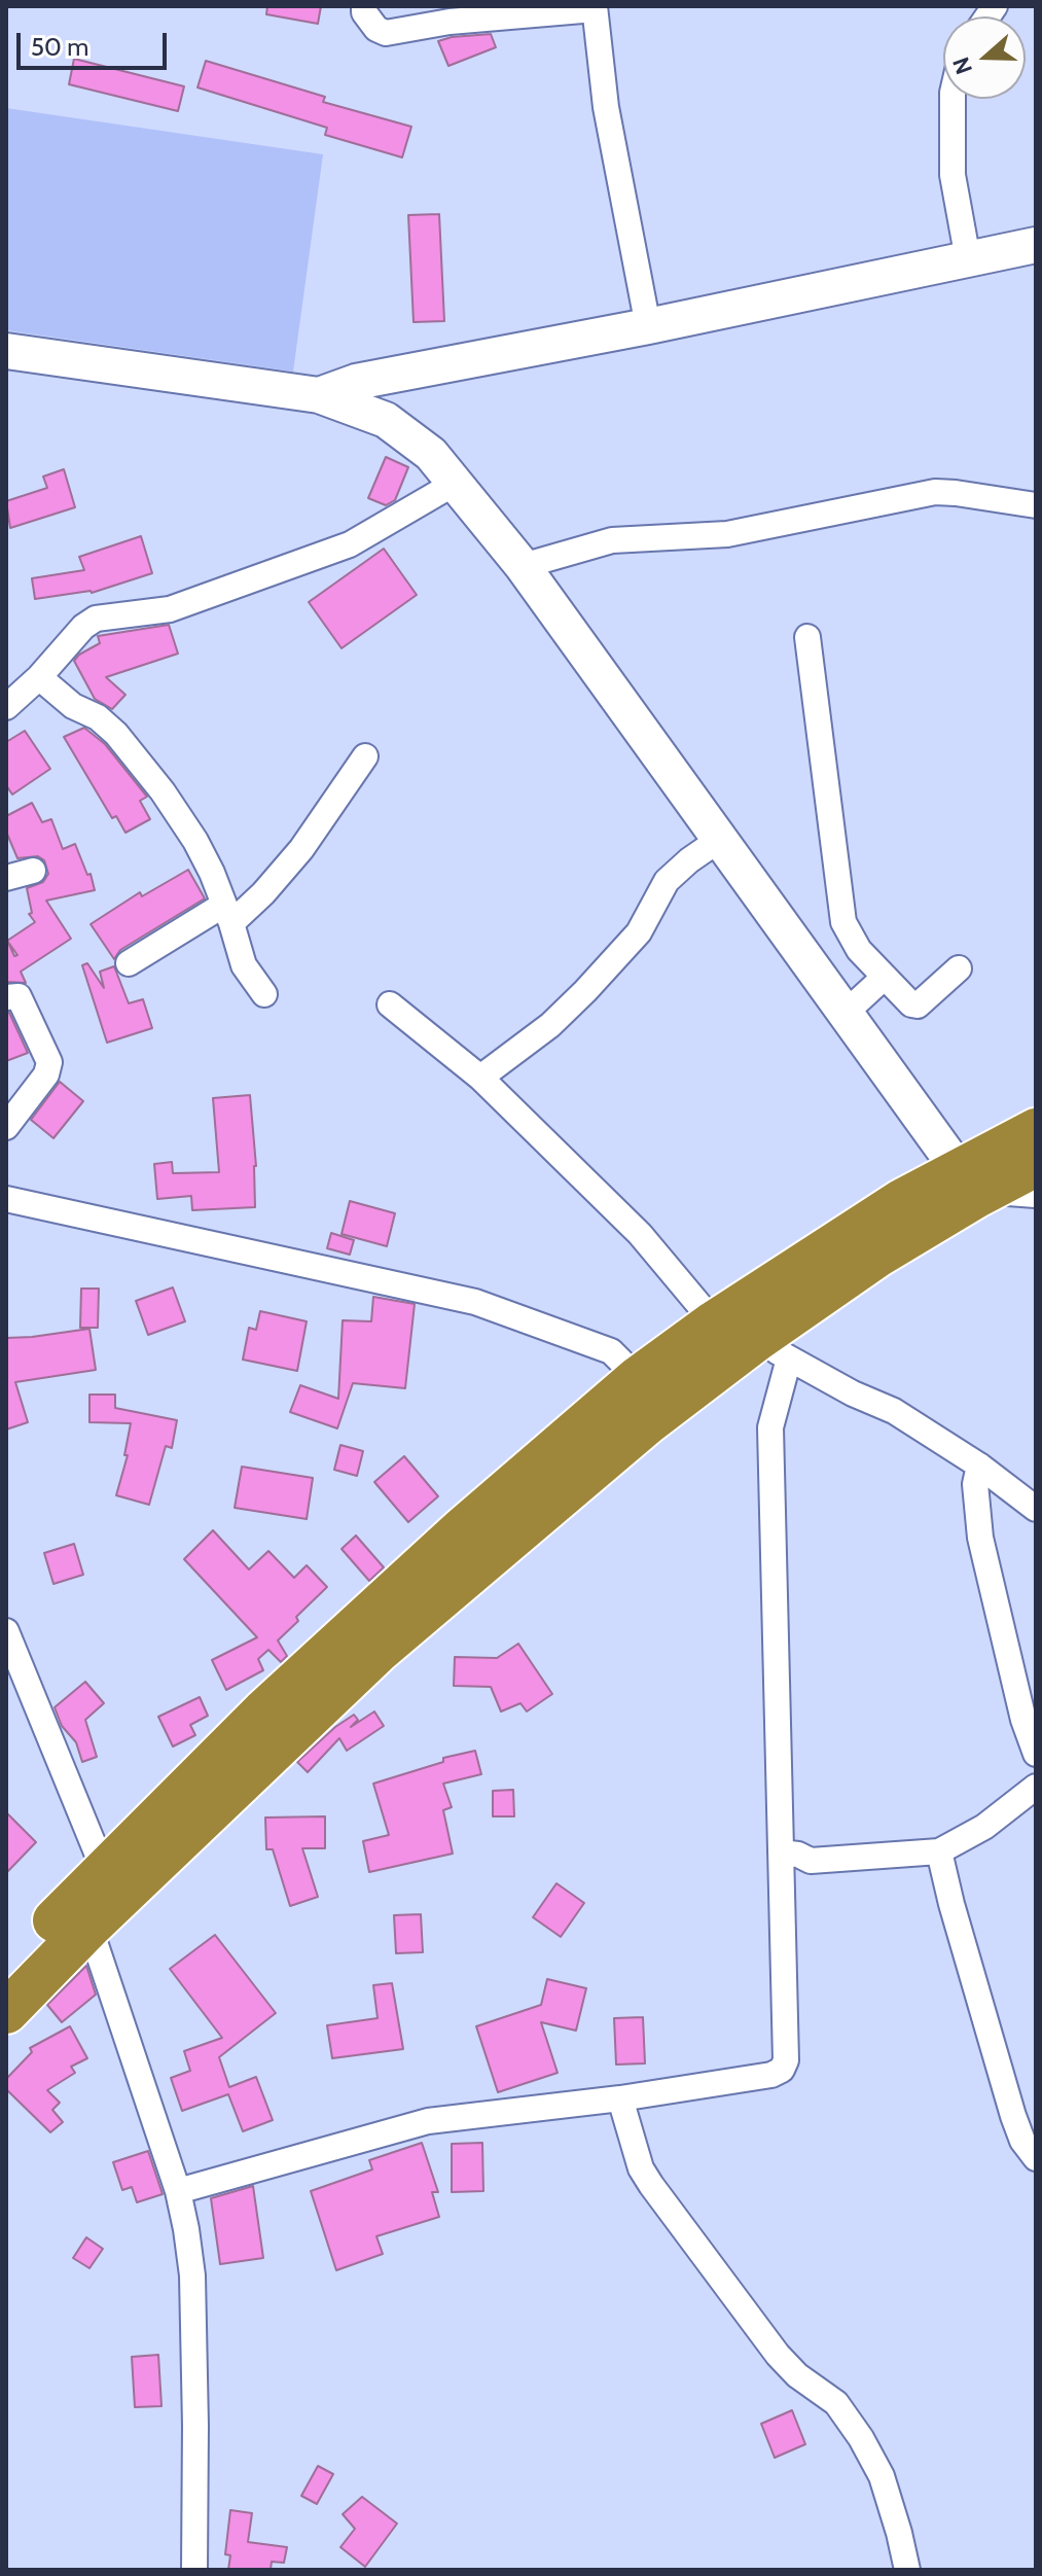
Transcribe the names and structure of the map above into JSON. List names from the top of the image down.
{
  "scale_bar": "50 m",
  "north": "left"
}
